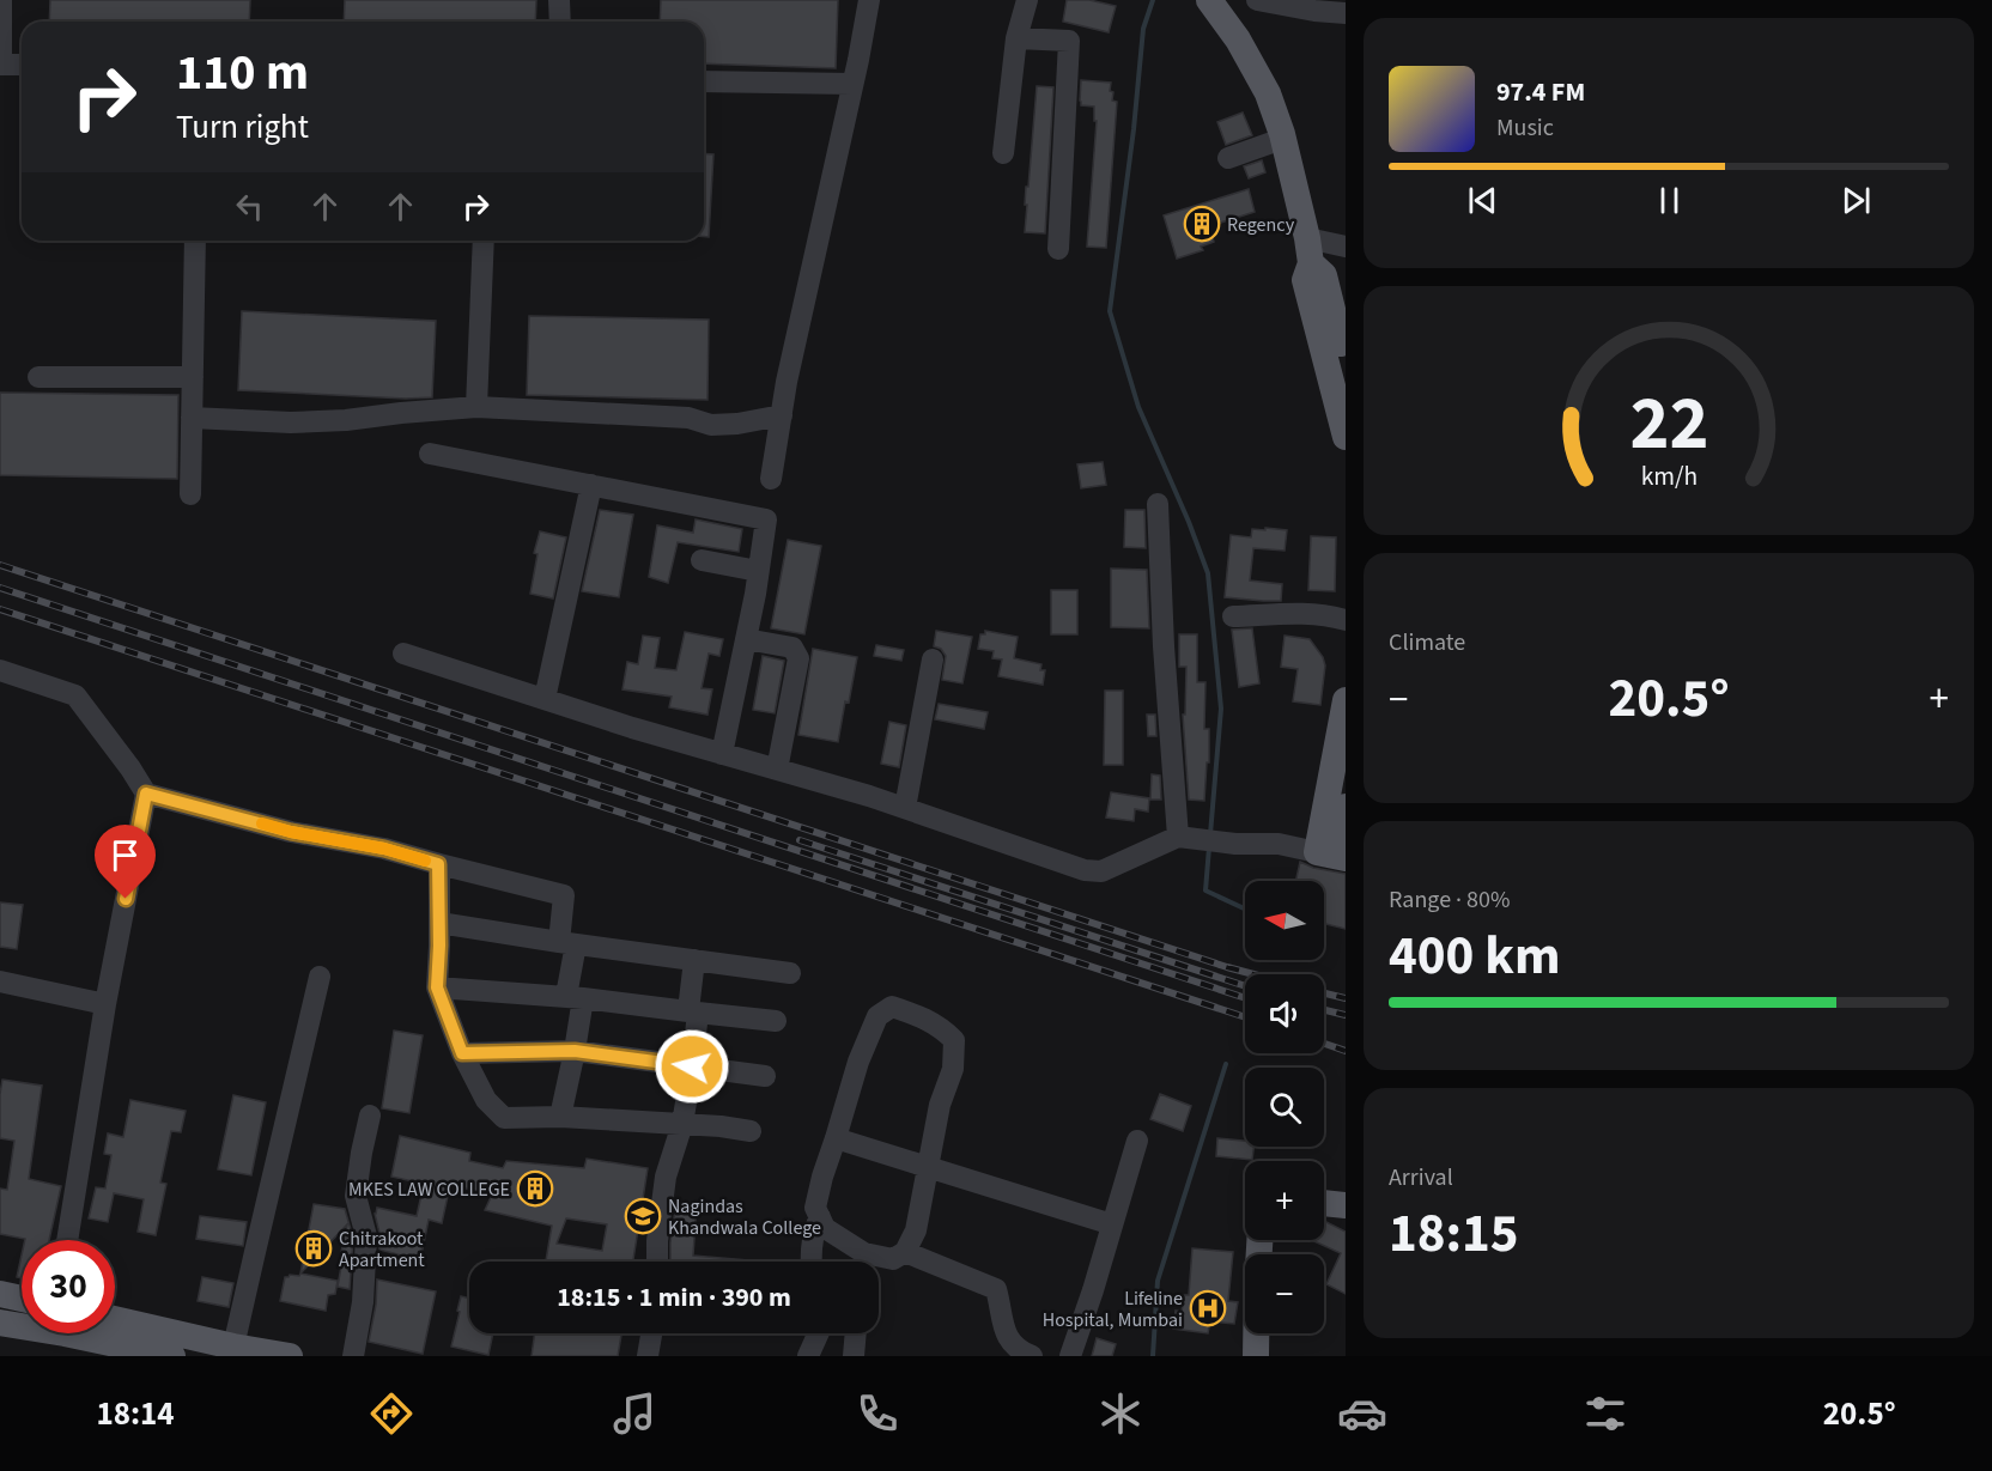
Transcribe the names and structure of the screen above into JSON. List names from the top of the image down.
{
  "places": {
    "building": ["Regency", "MKES LAW COLLEGE", "Chitrakoot Apartment"],
    "school or university": ["Nagindas Khandwala College"],
    "hospital": ["Lifeline Hospital, Mumbai"]
  },
  "north": "left",
  "page": {
    "turn": ["110 m", "Turn right"],
    "song": ["97.4 FM", "Music"],
    "tile": [
      "Climate",
      ["Range · 80%", "400 km"],
      ["Arrival", "18:15"]
    ],
    "heat": ["−", "20.5°", "+"],
    "map_buttons": ["+", "−"],
    "limit": "30",
    "trip": "18:15 · 1 min · 390 m",
    "tabs": ["18:14", "20.5°"],
    "gauge": ["22", "km/h"]
  }
}
